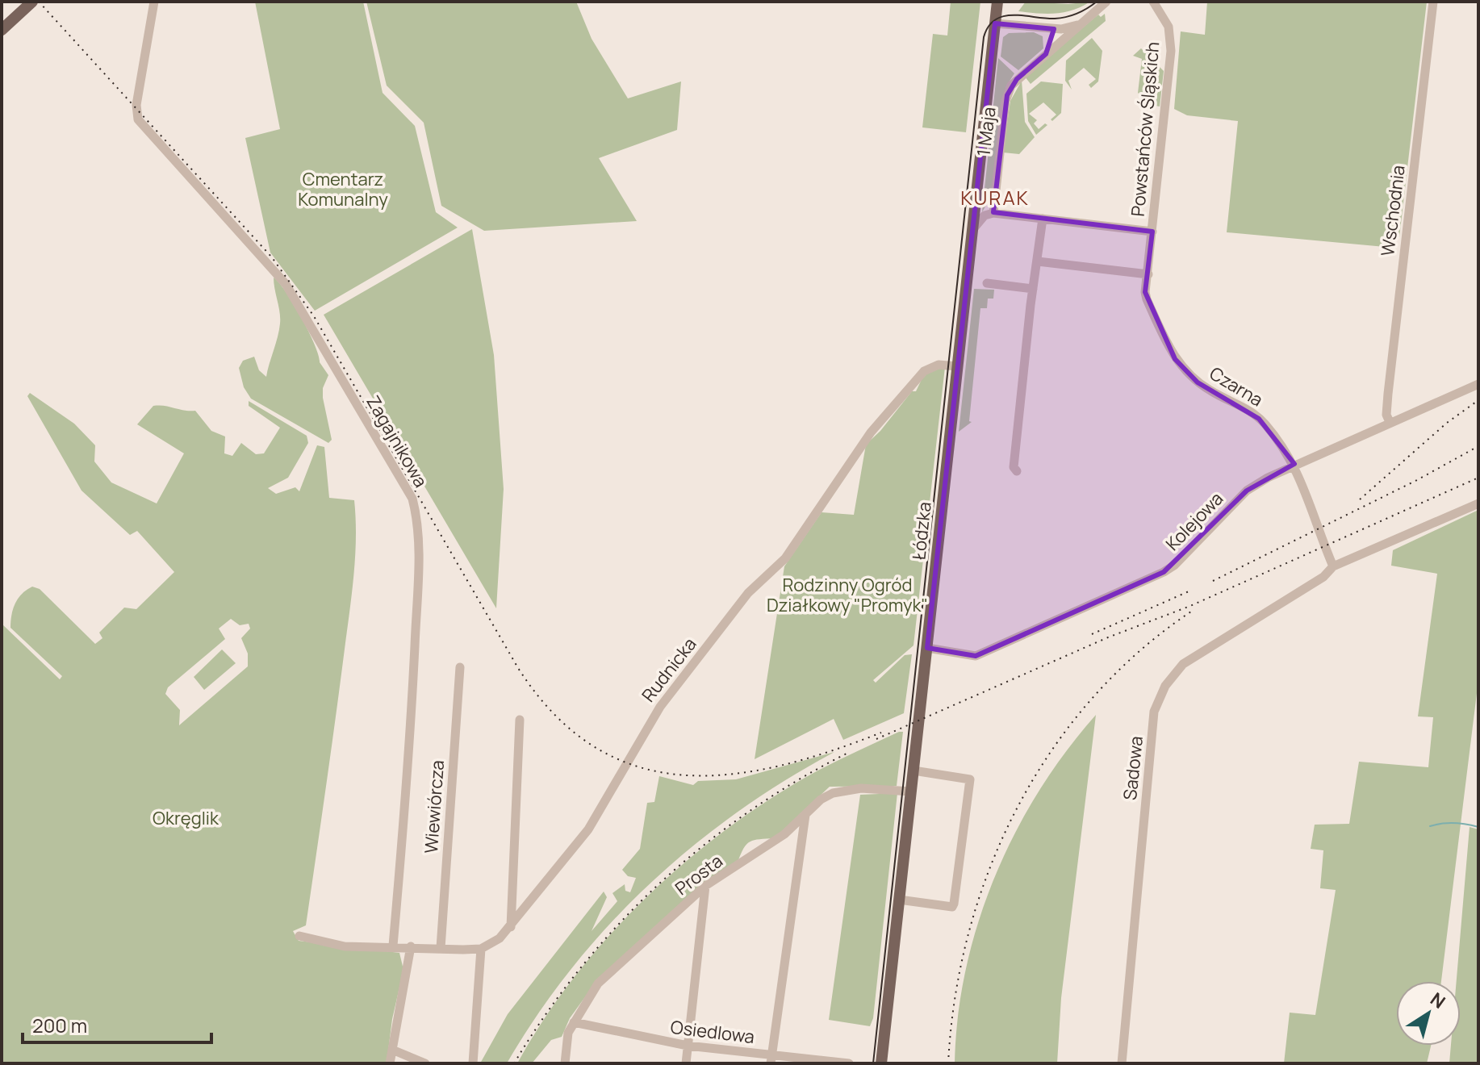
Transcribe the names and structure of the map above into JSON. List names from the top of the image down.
{
  "streets": {
    "main road": ["Łódzka"],
    "street": [
      "Powstańców Śląskich",
      "1 Maja",
      "Wschodnia",
      "Czarna",
      "Zagajnikowa",
      "Kolejowa",
      "Rudnicka",
      "Sadowa",
      "Wiewiórcza",
      "Prosta",
      "Osiedlowa"
    ]
  },
  "crossings": [
    ["Powstańców Śląskich", "1 Maja"],
    ["Powstańców Śląskich", "Czarna"],
    ["1 Maja", "Łódzka"],
    ["Wschodnia", "Kolejowa"],
    ["Czarna", "Kolejowa"],
    ["Czarna", "Sadowa"],
    ["Kolejowa", "Łódzka"],
    ["Łódzka", "Rudnicka"],
    ["Łódzka", "Prosta"],
    ["Prosta", "Osiedlowa"]
  ],
  "districts": ["KURAK"],
  "parks": ["Cmentarz Komunalny", "Rodzinny Ogród Działkowy \"Promyk\"", "Okręglik"],
  "scale_bar": "200 m",
  "north": "top right"
}
